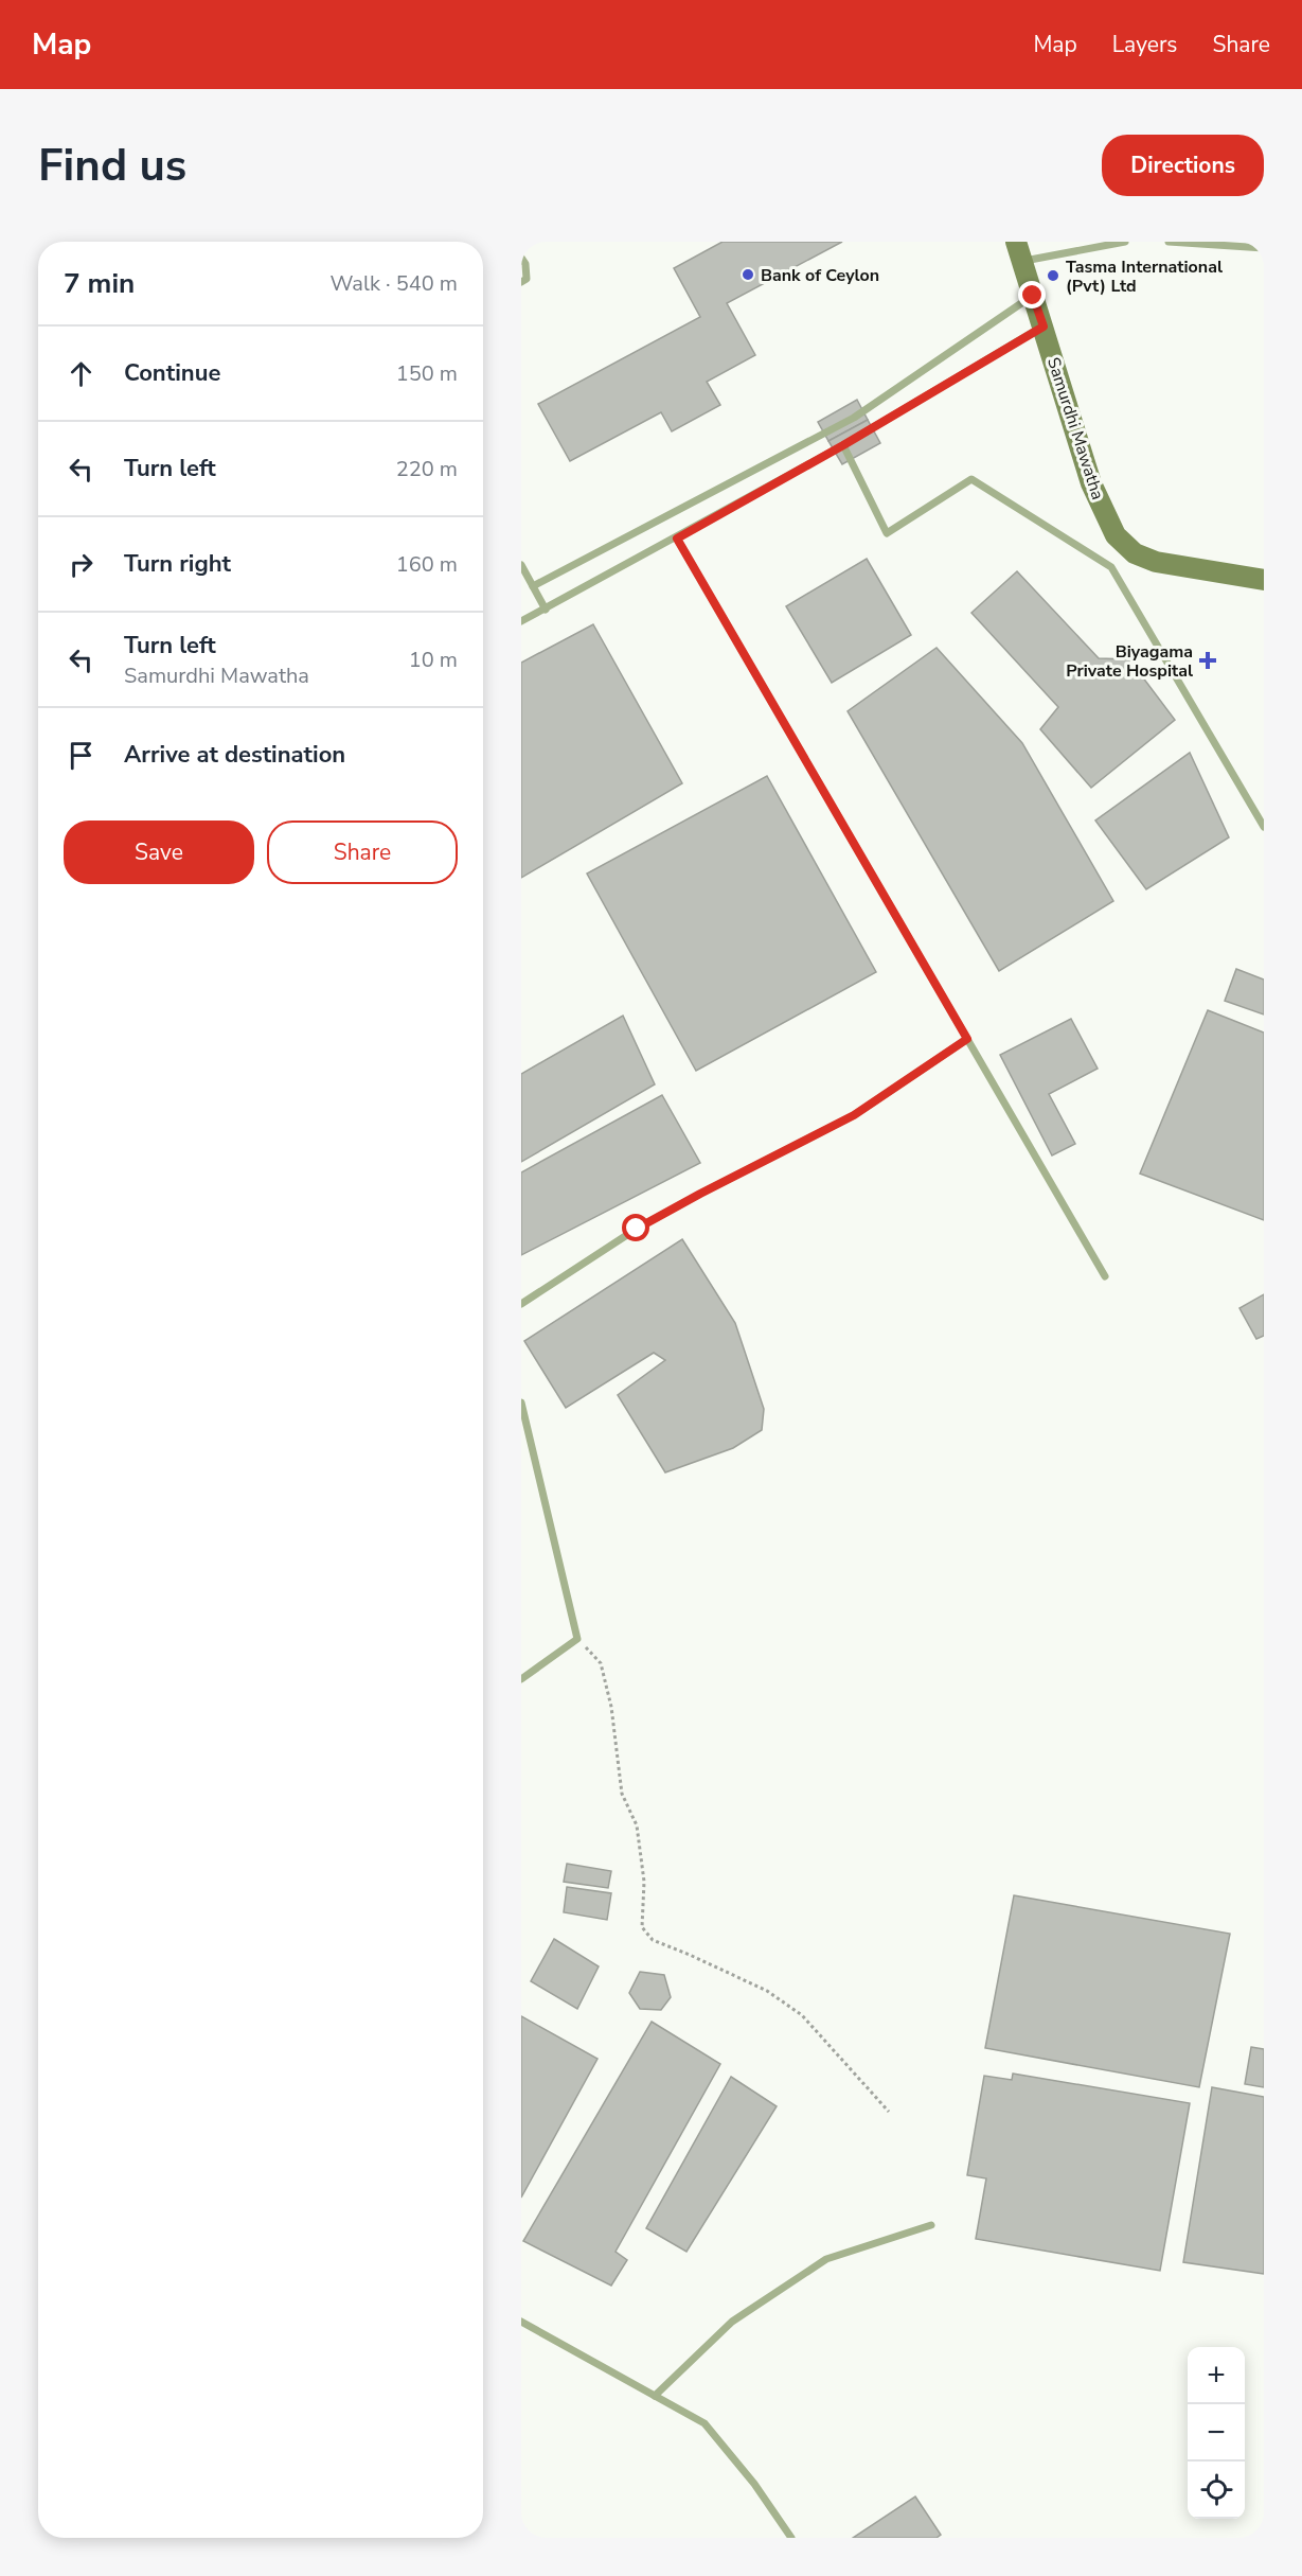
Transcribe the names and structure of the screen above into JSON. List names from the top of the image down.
{
  "streets": {
    "main road": ["Samurdhi Mawatha"]
  },
  "places": {
    "other": ["Bank of Ceylon", "Tasma International (Pvt) Ltd"],
    "health": ["Biyagama Private Hospital"]
  },
  "page": {
    "header": "Map",
    "nav": ["Map", "Layers", "Share"],
    "buttons": [
      "Directions",
      ["Save", "Share"]
    ],
    "title": "Find us",
    "heading": ["7 min", "Walk · 540 m"],
    "list": [
      ["Continue", "150 m"],
      ["Turn left", "220 m"],
      ["Turn right", "160 m"],
      ["Turn left", "Samurdhi Mawatha", "10 m"],
      "Arrive at destination"
    ],
    "map_buttons": ["+", "−"]
  }
}
